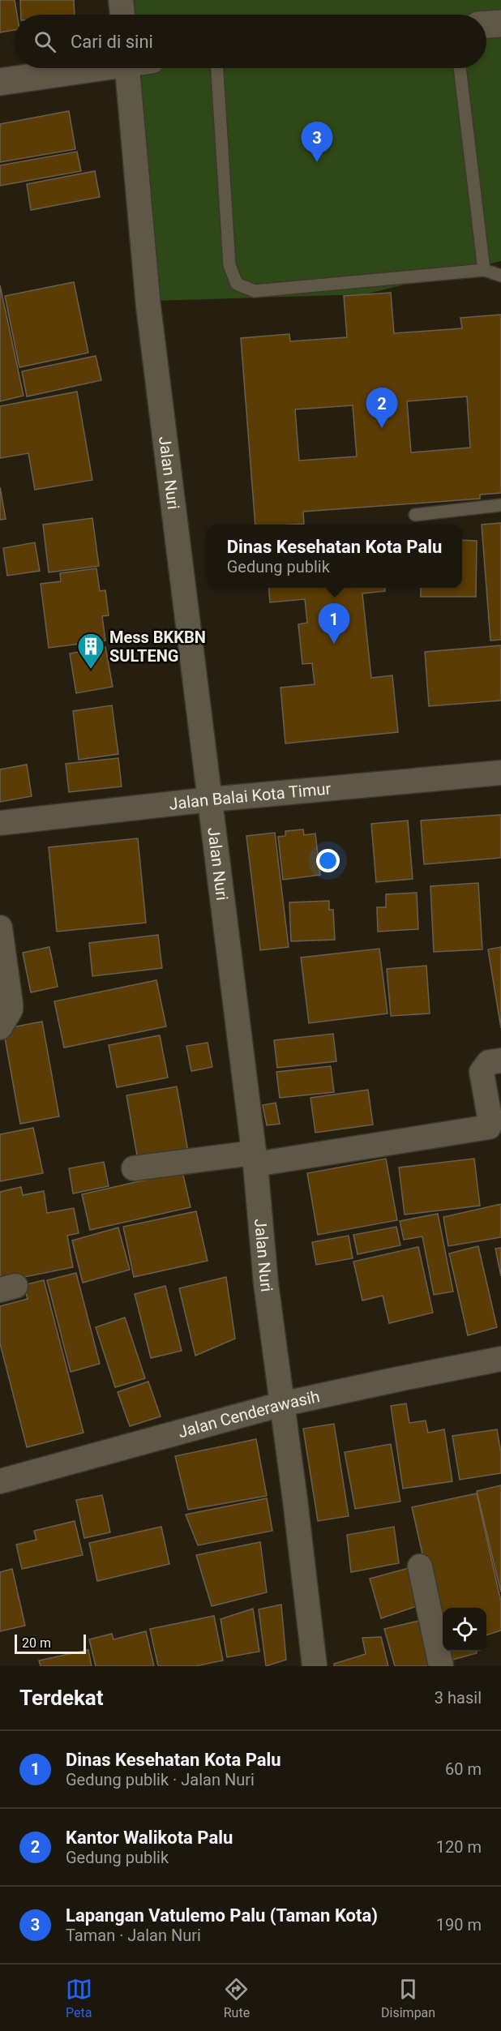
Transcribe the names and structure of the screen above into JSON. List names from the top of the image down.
{
  "streets": {
    "street": ["Jalan Nuri", "Jalan Balai Kota Timur", "Jalan Cenderawasih"]
  },
  "crossings": [
    ["Jalan Nuri", "Jalan Balai Kota Timur"],
    ["Jalan Nuri", "Jalan Cenderawasih"]
  ],
  "places": {
    "building": ["Mess BKKBN SULTENG"]
  },
  "scale_bar": "20 m",
  "page": {
    "search": "Cari di sini",
    "pins": ["3", "2", "1"],
    "popup": ["Dinas Kesehatan Kota Palu", "Gedung publik"],
    "scale": "20 m",
    "heading": ["Terdekat", "3 hasil"],
    "list": [
      {
        "mark": "1",
        "name": "Dinas Kesehatan Kota Palu",
        "note": "Gedung publik · Jalan Nuri",
        "value": "60 m"
      },
      {
        "mark": "2",
        "name": "Kantor Walikota Palu",
        "note": "Gedung publik",
        "value": "120 m"
      },
      {
        "mark": "3",
        "name": "Lapangan Vatulemo Palu (Taman Kota)",
        "note": "Taman · Jalan Nuri",
        "value": "190 m"
      }
    ],
    "nav": ["Peta", "Rute", "Disimpan"]
  }
}
